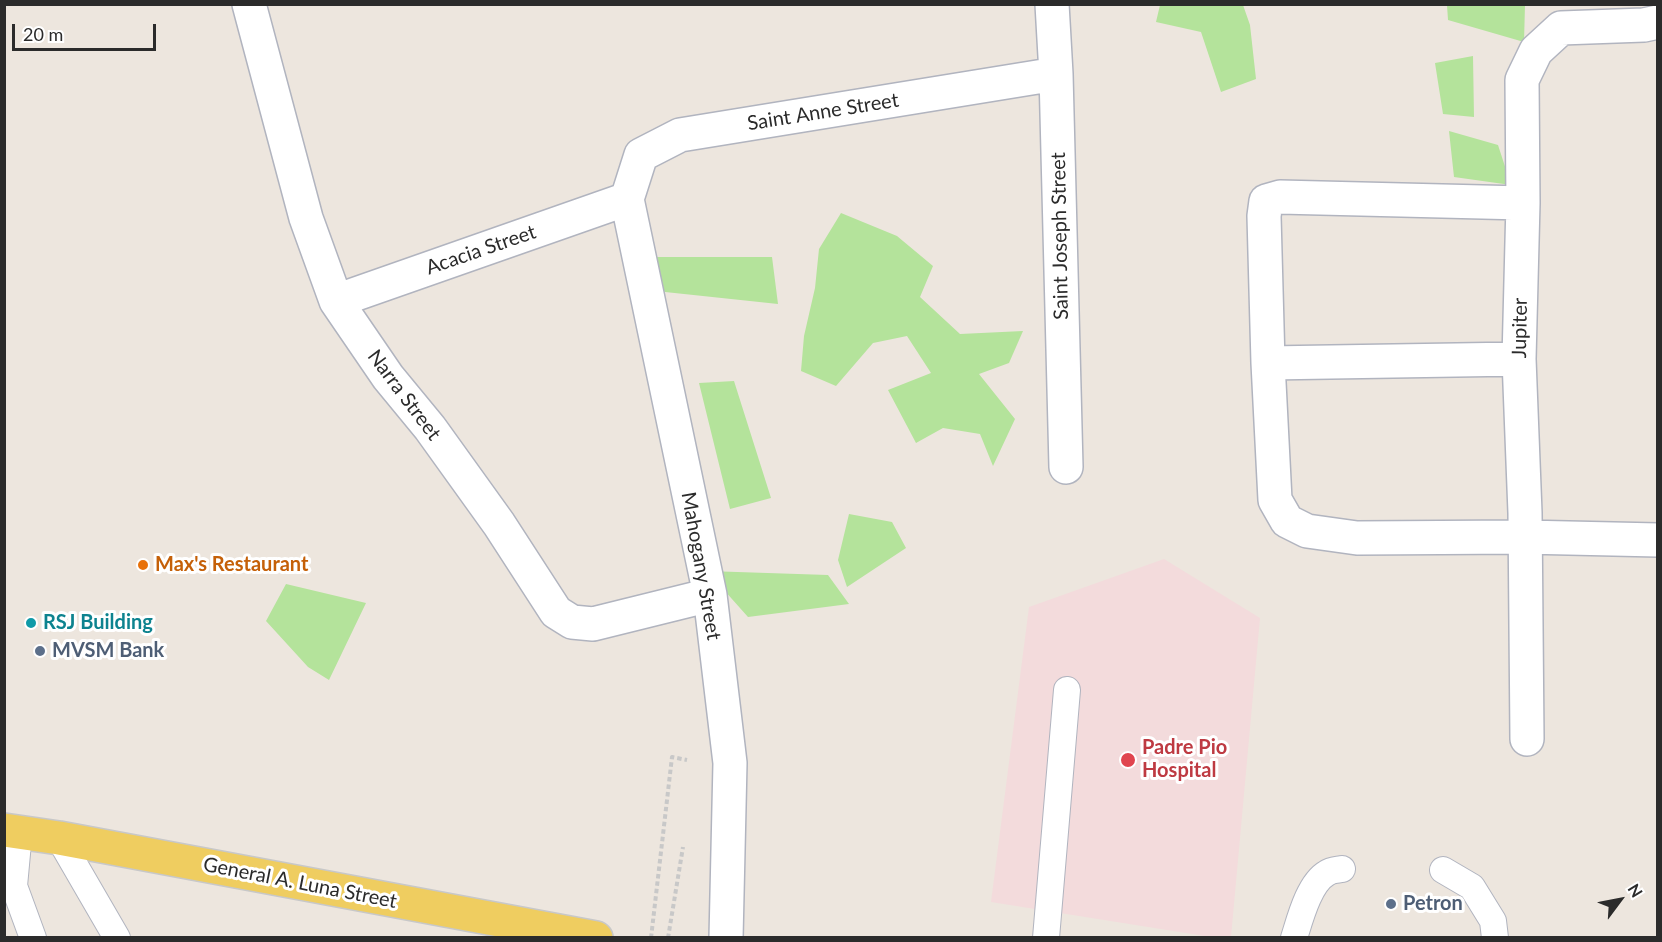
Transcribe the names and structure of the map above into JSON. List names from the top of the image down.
{
  "streets": {
    "main road": ["General A. Luna Street"],
    "street": [
      "Saint Anne Street",
      "Saint Joseph Street",
      "Acacia Street",
      "Jupiter",
      "Narra Street",
      "Mahogany Street"
    ]
  },
  "crossings": [
    ["Saint Anne Street", "Saint Joseph Street"],
    ["Saint Anne Street", "Acacia Street"],
    ["Saint Anne Street", "Mahogany Street"],
    ["Acacia Street", "Narra Street"],
    ["Acacia Street", "Mahogany Street"],
    ["Narra Street", "Mahogany Street"]
  ],
  "places": [
    "Max's Restaurant",
    "RSJ Building",
    "MVSM Bank",
    "Padre Pio Hospital",
    "Petron"
  ],
  "scale_bar": "20 m",
  "north": "top right"
}
